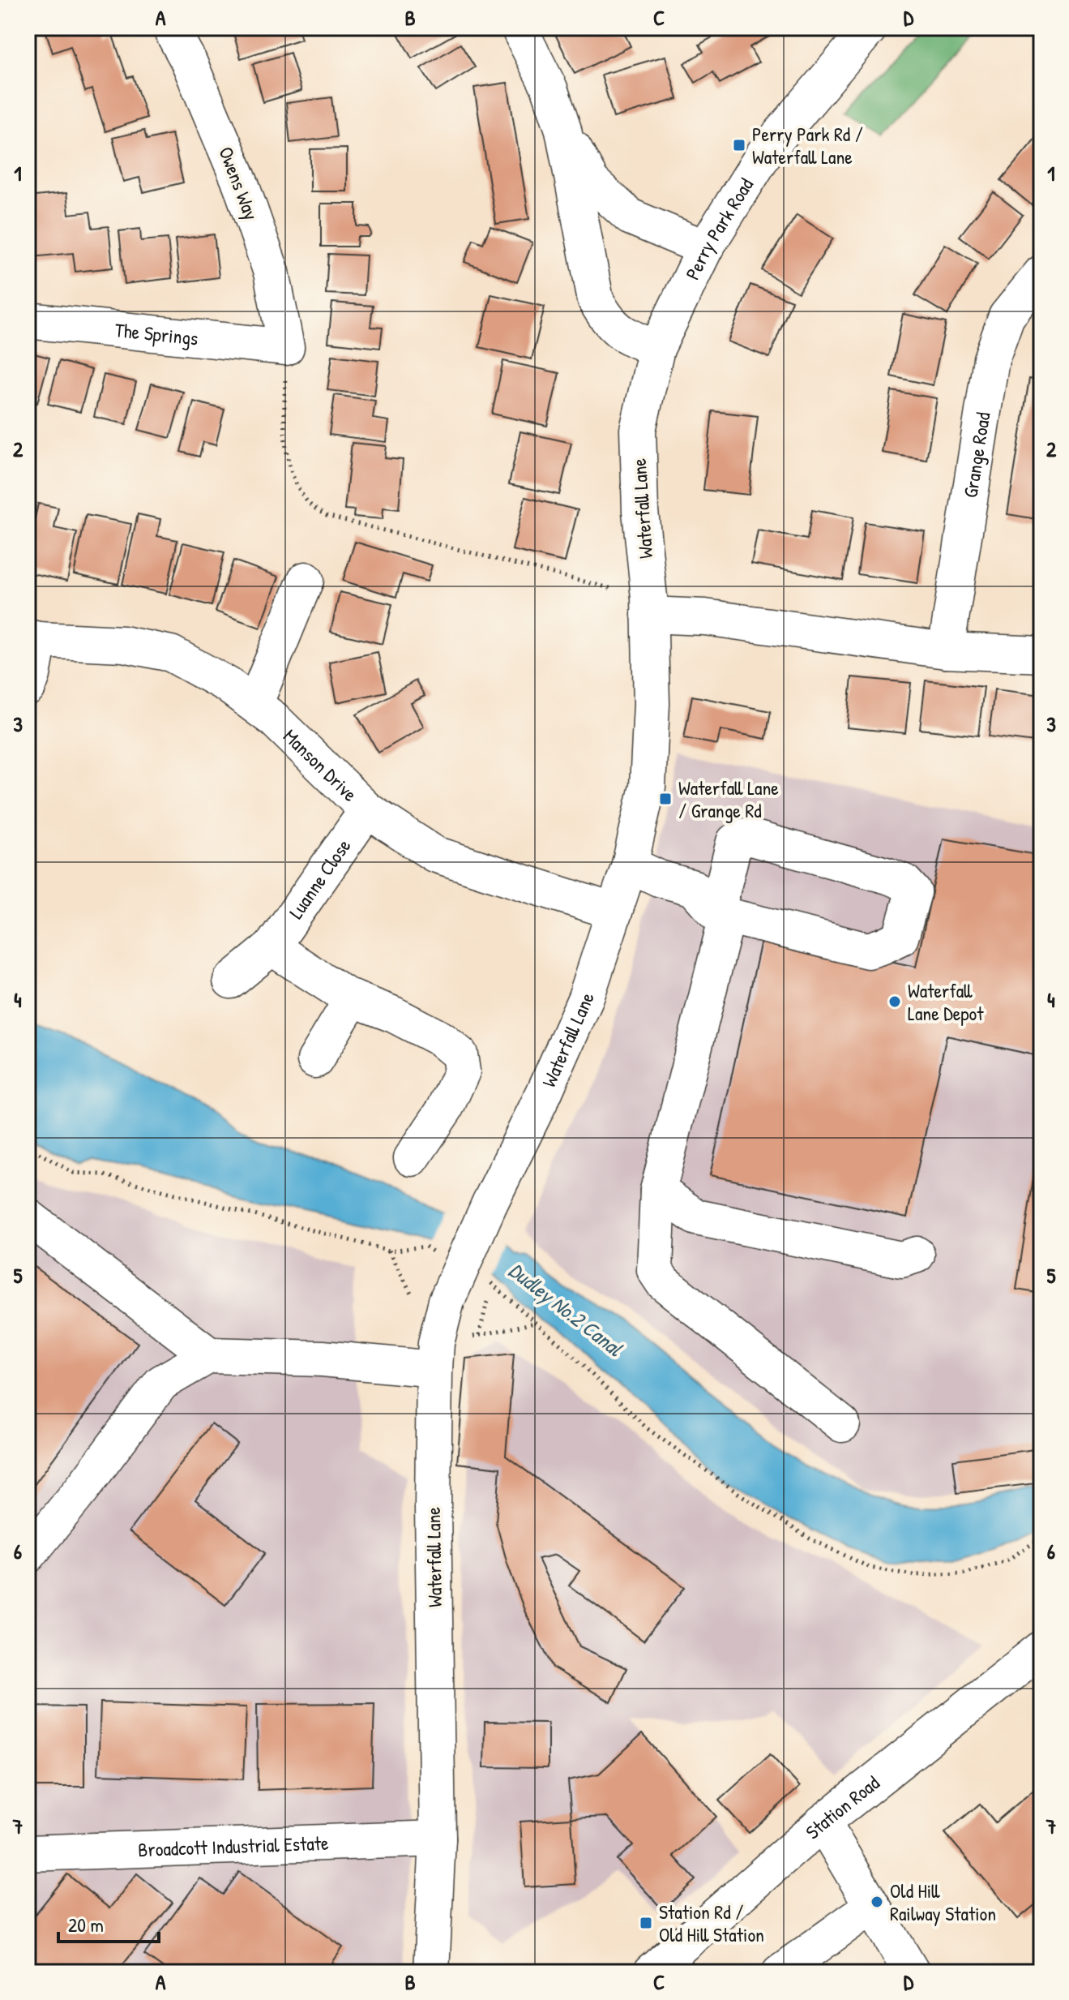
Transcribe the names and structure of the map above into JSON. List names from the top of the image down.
{
  "streets": {
    "street": [
      "Owens Way",
      "Perry Park Road",
      "The Springs",
      "Grange Road",
      "Waterfall Lane",
      "Manson Drive",
      "Luanne Close",
      "Station Road",
      "Broadcott Industrial Estate"
    ]
  },
  "crossings": [
    ["Owens Way", "The Springs"],
    ["Perry Park Road", "Waterfall Lane"],
    ["Waterfall Lane", "Manson Drive"],
    ["Waterfall Lane", "Broadcott Industrial Estate"],
    ["Manson Drive", "Luanne Close"]
  ],
  "water": ["Dudley No.2 Canal"],
  "places": {
    "transit": ["Perry Park Rd / Waterfall Lane", "Waterfall Lane / Grange Rd", "Station Rd / Old Hill Station"],
    "other": ["Waterfall Lane Depot", "Old Hill Railway Station"]
  },
  "scale_bar": "20 m",
  "grid": {
    "columns": [
      "A",
      "B",
      "C",
      "D"
    ],
    "rows": [
      "1",
      "2",
      "3",
      "4",
      "5",
      "6",
      "7"
    ]
  }
}
